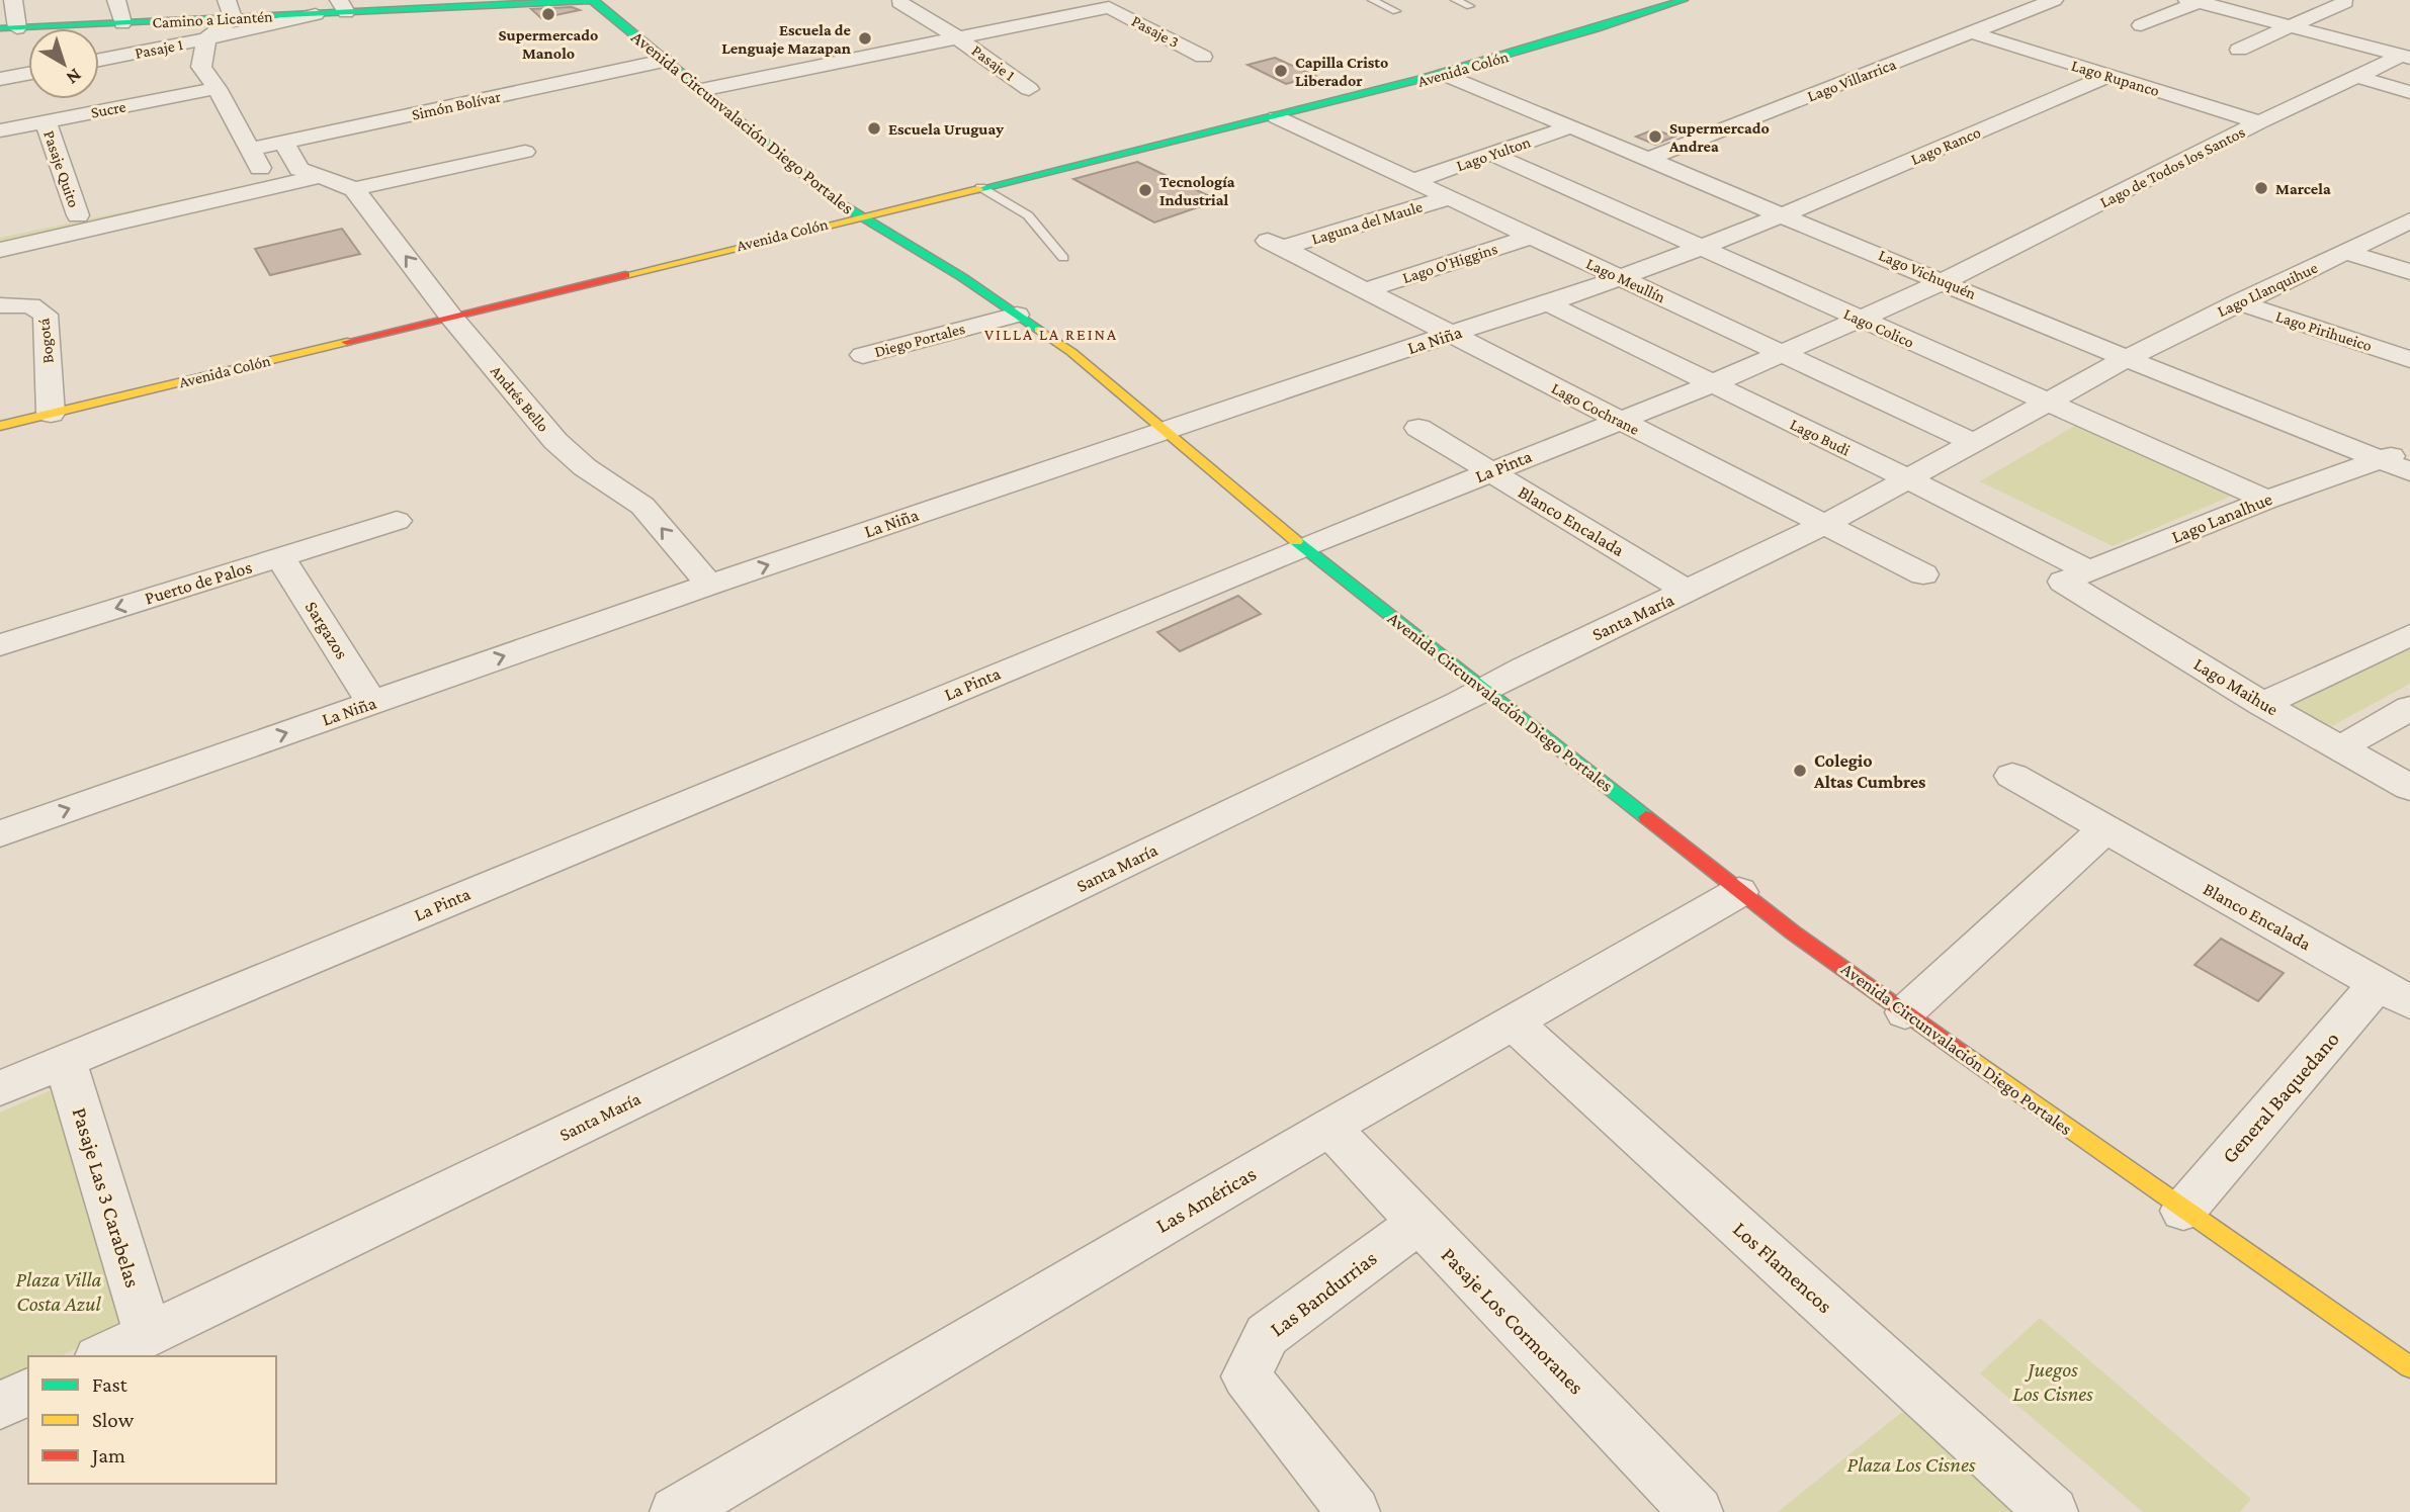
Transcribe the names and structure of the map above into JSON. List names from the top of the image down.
{
  "streets": {
    "street": [
      "Camino a Licantén",
      "Pasaje 3",
      "Pasaje 1",
      "Avenida Colón",
      "Lago Rupanco",
      "Lago Villarrica",
      "Simón Bolívar",
      "Sucre",
      "Avenida Circunvalación Diego Portales",
      "Lago Ranco",
      "Lago Yulton",
      "Lago de Todos los Santos",
      "Pasaje Quito",
      "Laguna del Maule",
      "Lago O'Higgins",
      "Lago Vichuquén",
      "Lago Meullín",
      "Lago Llanquihue",
      "Lago Colico",
      "Lago Pirihueico",
      "Diego Portales",
      "La Niña",
      "Bogotá",
      "Andrés Bello",
      "Lago Cochrane",
      "Lago Budi",
      "La Pinta",
      "Lago Lanalhue",
      "Blanco Encalada",
      "Puerto de Palos",
      "Santa María",
      "Sargazos",
      "Lago Maihue",
      "General Baquedano",
      "Pasaje Las 3 Carabelas",
      "Las Américas",
      "Los Flamencos",
      "Las Bandurrias",
      "Pasaje Los Cormoranes"
    ]
  },
  "crossings": [
    ["Camino a Licantén", "Pasaje 1"],
    ["Camino a Licantén", "Avenida Circunvalación Diego Portales"],
    ["Pasaje 3", "Pasaje 1"],
    ["Avenida Colón", "Avenida Circunvalación Diego Portales"],
    ["Avenida Colón", "Lago Vichuquén"],
    ["Avenida Colón", "Lago Meullín"],
    ["Avenida Colón", "Bogotá"],
    ["Avenida Colón", "Andrés Bello"],
    ["Lago Rupanco", "Lago Villarrica"],
    ["Lago Rupanco", "Lago Ranco"],
    ["Lago Rupanco", "Lago de Todos los Santos"],
    ["Lago Villarrica", "Lago Vichuquén"],
    ["Simón Bolívar", "Avenida Circunvalación Diego Portales"],
    ["Sucre", "Pasaje Quito"],
    ["Avenida Circunvalación Diego Portales", "Diego Portales"],
    ["Avenida Circunvalación Diego Portales", "La Niña"],
    ["Avenida Circunvalación Diego Portales", "La Pinta"],
    ["Avenida Circunvalación Diego Portales", "Santa María"],
    ["Avenida Circunvalación Diego Portales", "General Baquedano"],
    ["Avenida Circunvalación Diego Portales", "Las Américas"],
    ["Lago Ranco", "Lago Vichuquén"],
    ["Lago Ranco", "La Niña"],
    ["Lago Yulton", "Lago Vichuquén"],
    ["Lago Yulton", "Lago Meullín"],
    ["Lago Yulton", "Lago Colico"],
    ["Lago de Todos los Santos", "Lago Vichuquén"],
    ["Lago de Todos los Santos", "La Pinta"],
    ["Laguna del Maule", "Lago Meullín"],
    ["Laguna del Maule", "Lago Cochrane"],
    ["Lago O'Higgins", "Lago Meullín"],
    ["Lago O'Higgins", "Lago Cochrane"],
    ["Lago Vichuquén", "Lago Llanquihue"],
    ["Lago Vichuquén", "La Niña"],
    ["Lago Vichuquén", "La Pinta"],
    ["Lago Vichuquén", "Lago Lanalhue"],
    ["Lago Vichuquén", "Santa María"],
    ["Lago Meullín", "La Niña"],
    ["Lago Meullín", "La Pinta"],
    ["Lago Meullín", "Santa María"],
    ["Lago Llanquihue", "Lago Pirihueico"],
    ["Lago Llanquihue", "Santa María"],
    ["Lago Colico", "La Niña"],
    ["Lago Colico", "La Pinta"],
    ["Lago Colico", "Lago Lanalhue"],
    ["Lago Colico", "Santa María"],
    ["La Niña", "Andrés Bello"],
    ["La Niña", "Lago Cochrane"],
    ["La Niña", "Lago Budi"],
    ["La Niña", "Sargazos"],
    ["Lago Cochrane", "La Pinta"],
    ["Lago Cochrane", "Santa María"],
    ["Lago Budi", "La Pinta"],
    ["Lago Budi", "Lago Lanalhue"],
    ["Lago Budi", "Santa María"],
    ["Lago Budi", "Lago Maihue"],
    ["La Pinta", "Blanco Encalada"],
    ["La Pinta", "Pasaje Las 3 Carabelas"],
    ["Lago Lanalhue", "Lago Maihue"],
    ["Blanco Encalada", "Santa María"],
    ["Blanco Encalada", "General Baquedano"],
    ["Puerto de Palos", "Sargazos"],
    ["Santa María", "Pasaje Las 3 Carabelas"],
    ["Las Américas", "Los Flamencos"],
    ["Las Américas", "Pasaje Los Cormoranes"],
    ["Las Bandurrias", "Pasaje Los Cormoranes"]
  ],
  "one_way": ["La Niña", "Andrés Bello", "Puerto de Palos"],
  "districts": ["VILLA LA REINA"],
  "parks": ["Plaza Villa Costa Azul", "Juegos Los Cisnes", "Plaza Los Cisnes"],
  "places": [
    "Supermercado Manolo",
    "Escuela de Lenguaje Mazapan",
    "Capilla Cristo Liberador",
    "Escuela Uruguay",
    "Supermercado Andrea",
    "Marcela",
    "Tecnología Industrial",
    "Colegio Altas Cumbres"
  ],
  "legend": ["Fast", "Slow", "Jam"],
  "north": "bottom right"
}
